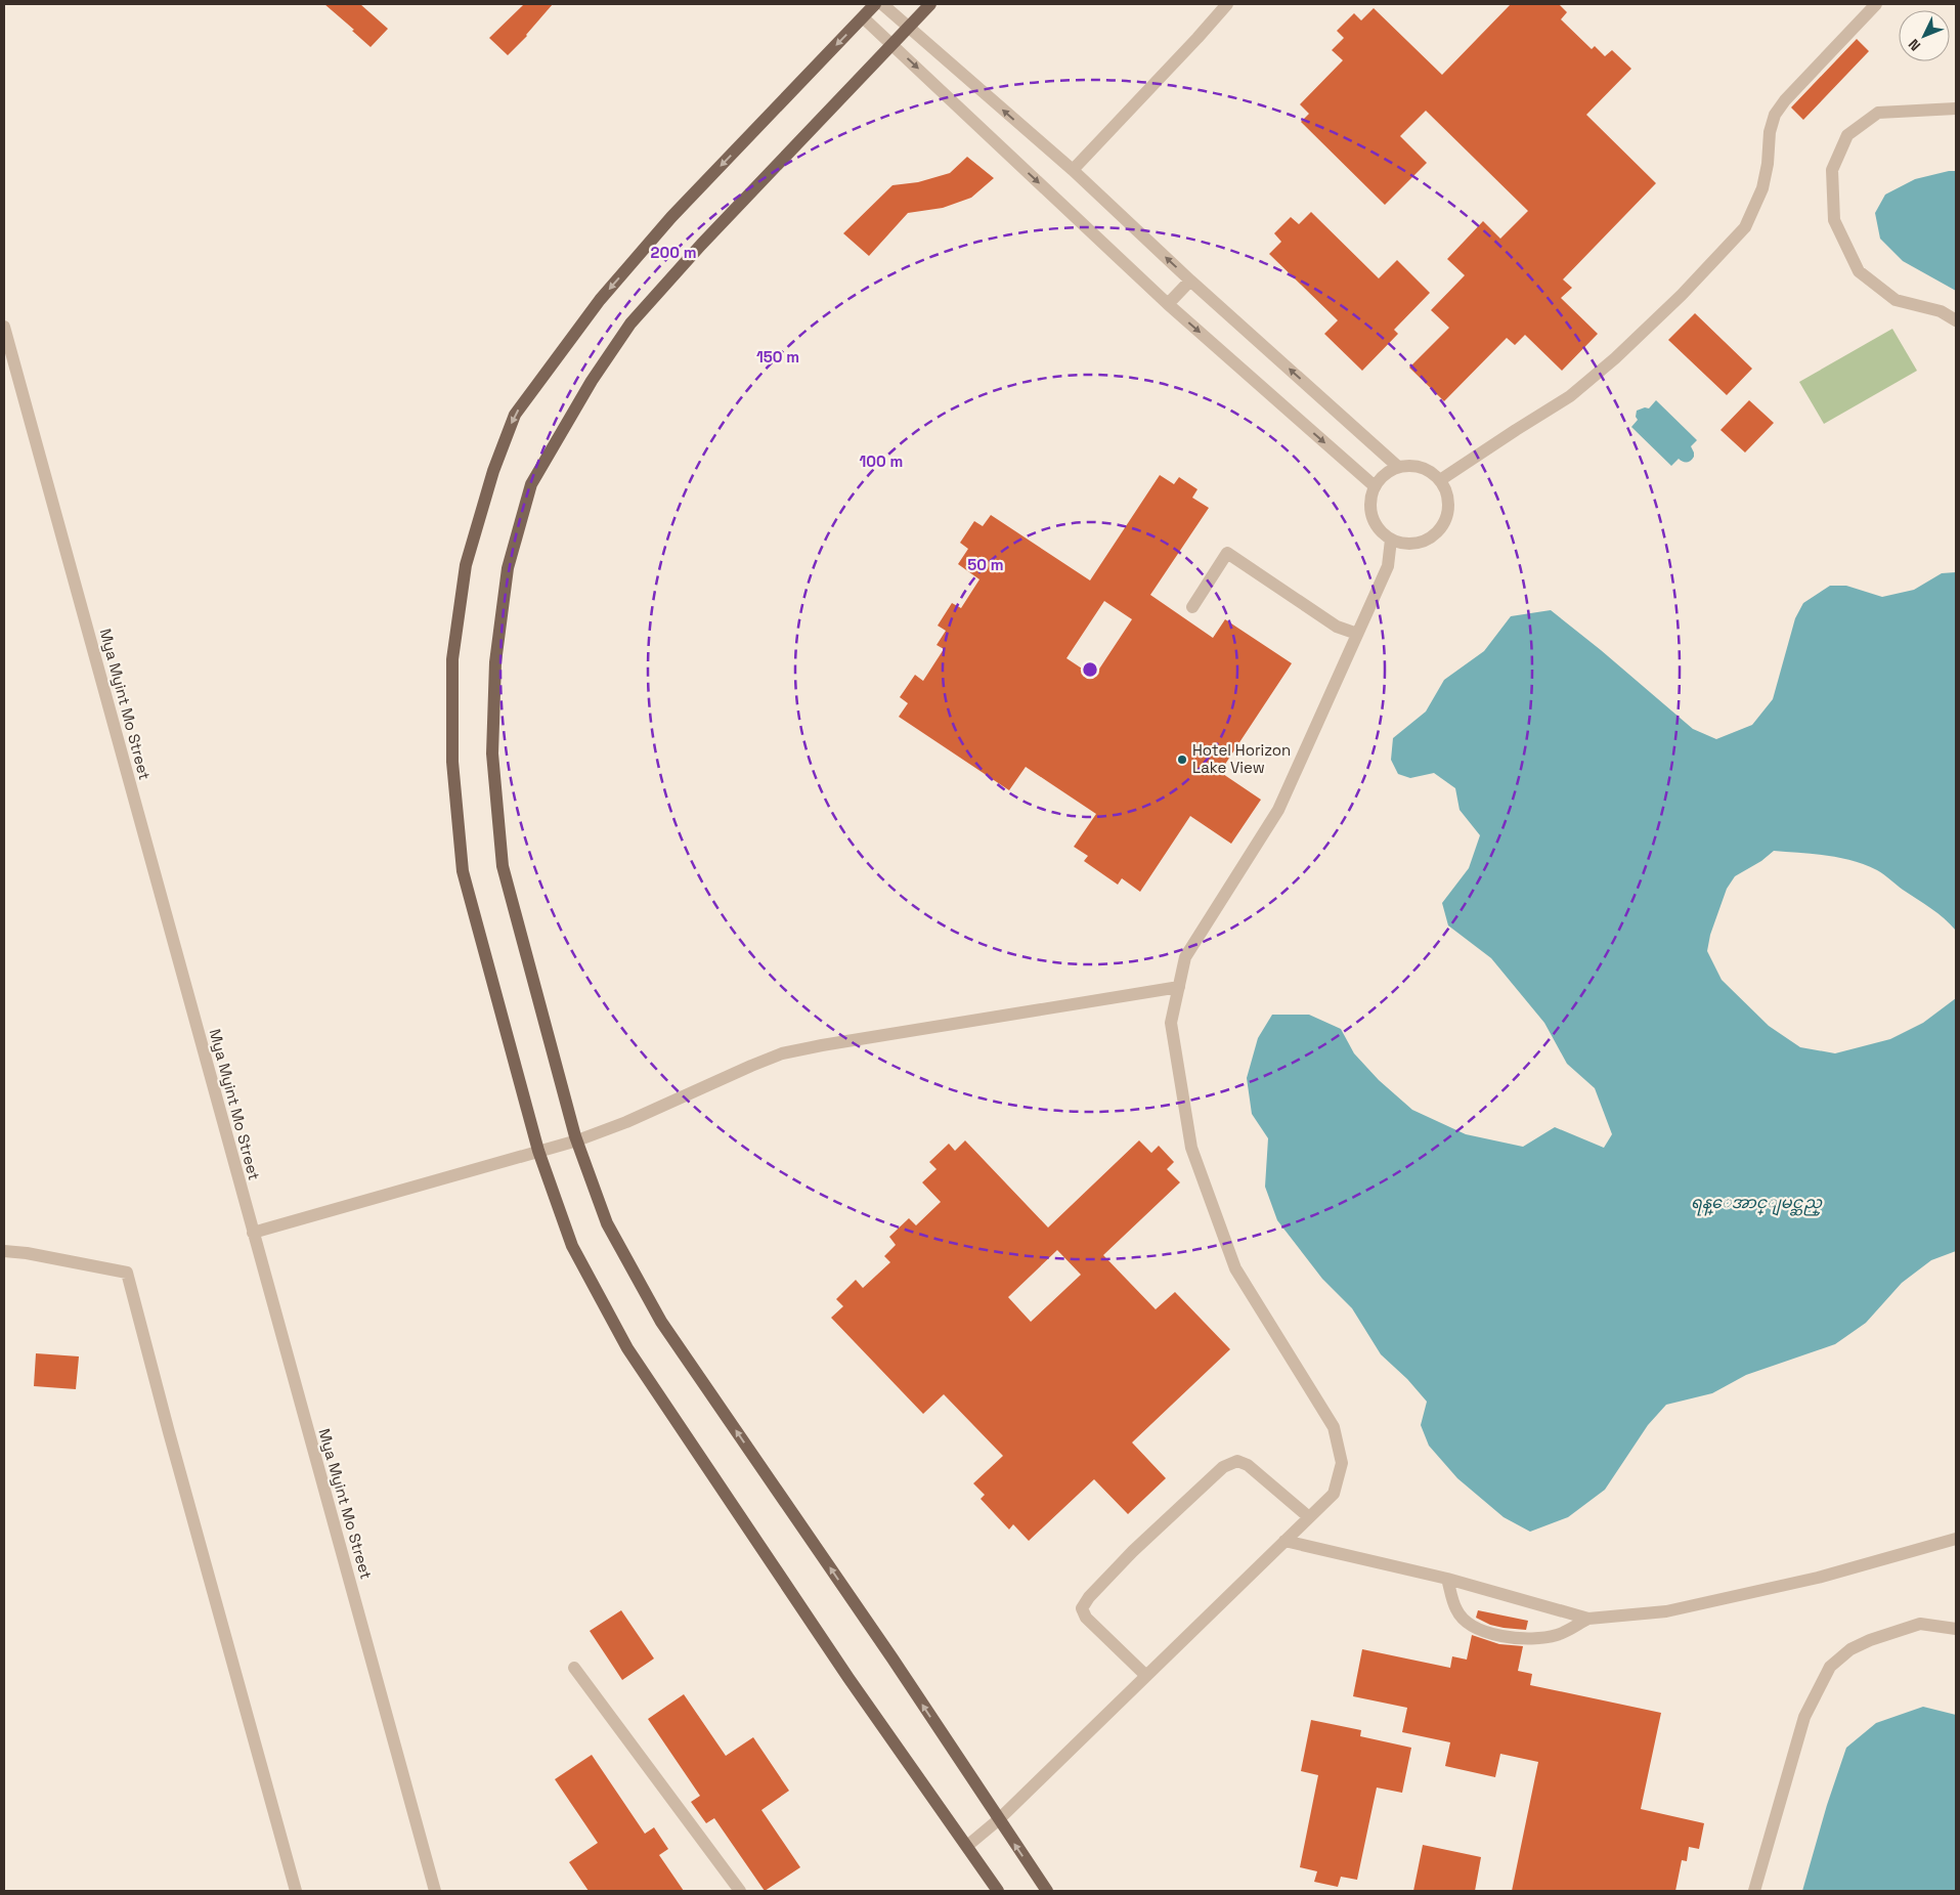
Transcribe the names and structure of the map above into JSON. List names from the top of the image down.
{
  "streets": {
    "street": ["Mya Myint Mo Street"]
  },
  "water": ["ရန္ေအာင္ျမင္ဆည္"],
  "places": ["Hotel Horizon Lake View"],
  "north": "bottom left",
  "rings": [
    "200 m",
    "150 m",
    "100 m",
    "50 m"
  ]
}
